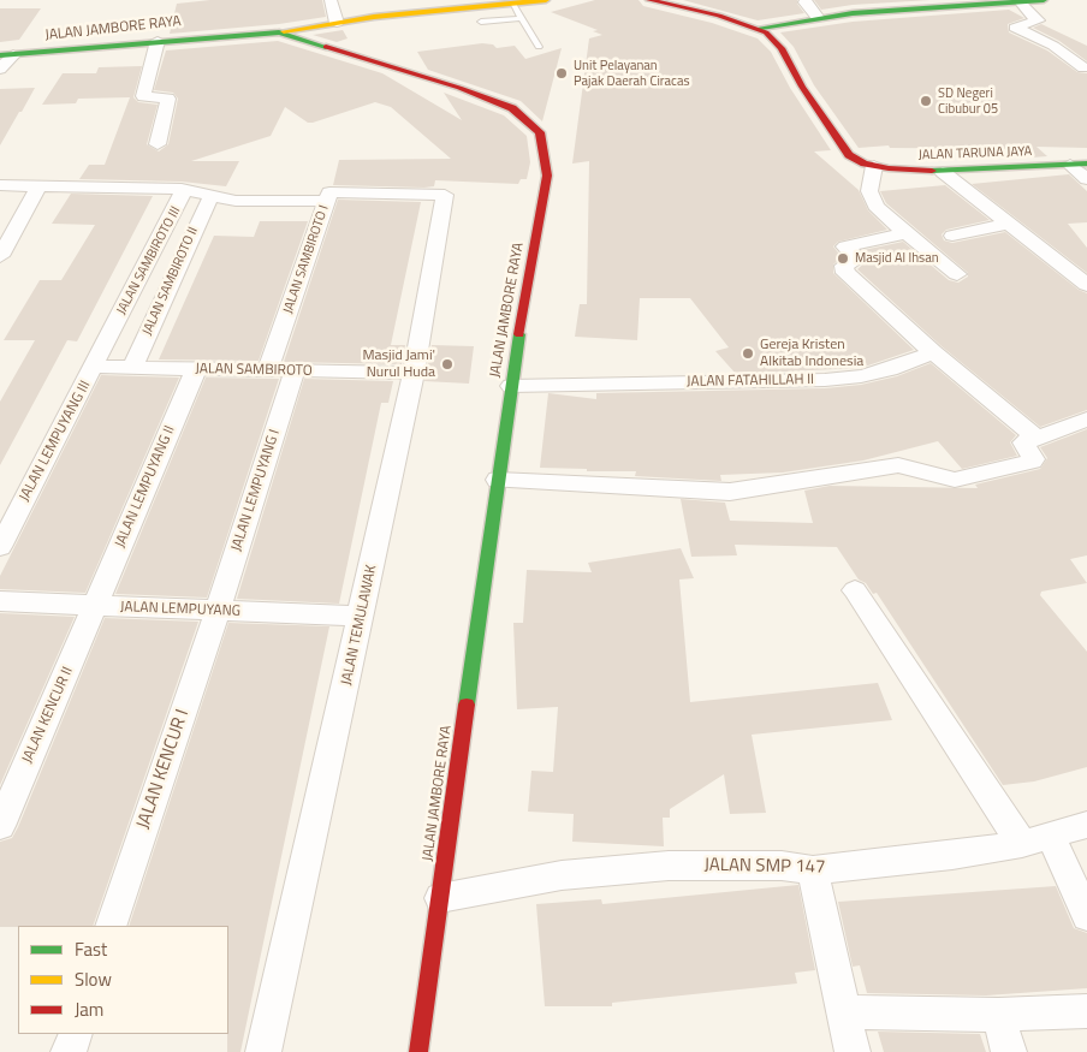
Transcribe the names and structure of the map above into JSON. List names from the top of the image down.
{
  "streets": {
    "street": [
      "JALAN JAMBORE RAYA",
      "JALAN TARUNA JAYA",
      "JALAN SAMBIROTO I",
      "JALAN SAMBIROTO III",
      "JALAN SAMBIROTO II",
      "JALAN SAMBIROTO",
      "JALAN FATAHILLAH II",
      "JALAN LEMPUYANG III",
      "JALAN LEMPUYANG II",
      "JALAN LEMPUYANG I",
      "JALAN LEMPUYANG",
      "JALAN TEMULAWAK",
      "JALAN KENCUR II",
      "JALAN KENCUR I",
      "JALAN SMP 147"
    ]
  },
  "crossings": [
    ["JALAN JAMBORE RAYA", "JALAN FATAHILLAH II"],
    ["JALAN JAMBORE RAYA", "JALAN SMP 147"],
    ["JALAN SAMBIROTO I", "JALAN SAMBIROTO"],
    ["JALAN SAMBIROTO I", "JALAN TEMULAWAK"],
    ["JALAN SAMBIROTO III", "JALAN SAMBIROTO"],
    ["JALAN SAMBIROTO III", "JALAN LEMPUYANG III"],
    ["JALAN SAMBIROTO II", "JALAN SAMBIROTO"],
    ["JALAN SAMBIROTO", "JALAN LEMPUYANG III"],
    ["JALAN SAMBIROTO", "JALAN LEMPUYANG II"],
    ["JALAN SAMBIROTO", "JALAN LEMPUYANG I"],
    ["JALAN SAMBIROTO", "JALAN TEMULAWAK"],
    ["JALAN LEMPUYANG II", "JALAN LEMPUYANG"],
    ["JALAN LEMPUYANG II", "JALAN KENCUR II"],
    ["JALAN LEMPUYANG I", "JALAN LEMPUYANG"],
    ["JALAN LEMPUYANG I", "JALAN KENCUR I"],
    ["JALAN LEMPUYANG", "JALAN TEMULAWAK"],
    ["JALAN LEMPUYANG", "JALAN KENCUR II"],
    ["JALAN LEMPUYANG", "JALAN KENCUR I"]
  ],
  "places": [
    "Unit Pelayanan Pajak Daerah Ciracas",
    "SD Negeri Cibubur 05",
    "Masjid Al Ihsan",
    "Gereja Kristen Alkitab Indonesia",
    "Masjid Jami' Nurul Huda"
  ],
  "legend": ["Fast", "Slow", "Jam"]
}
